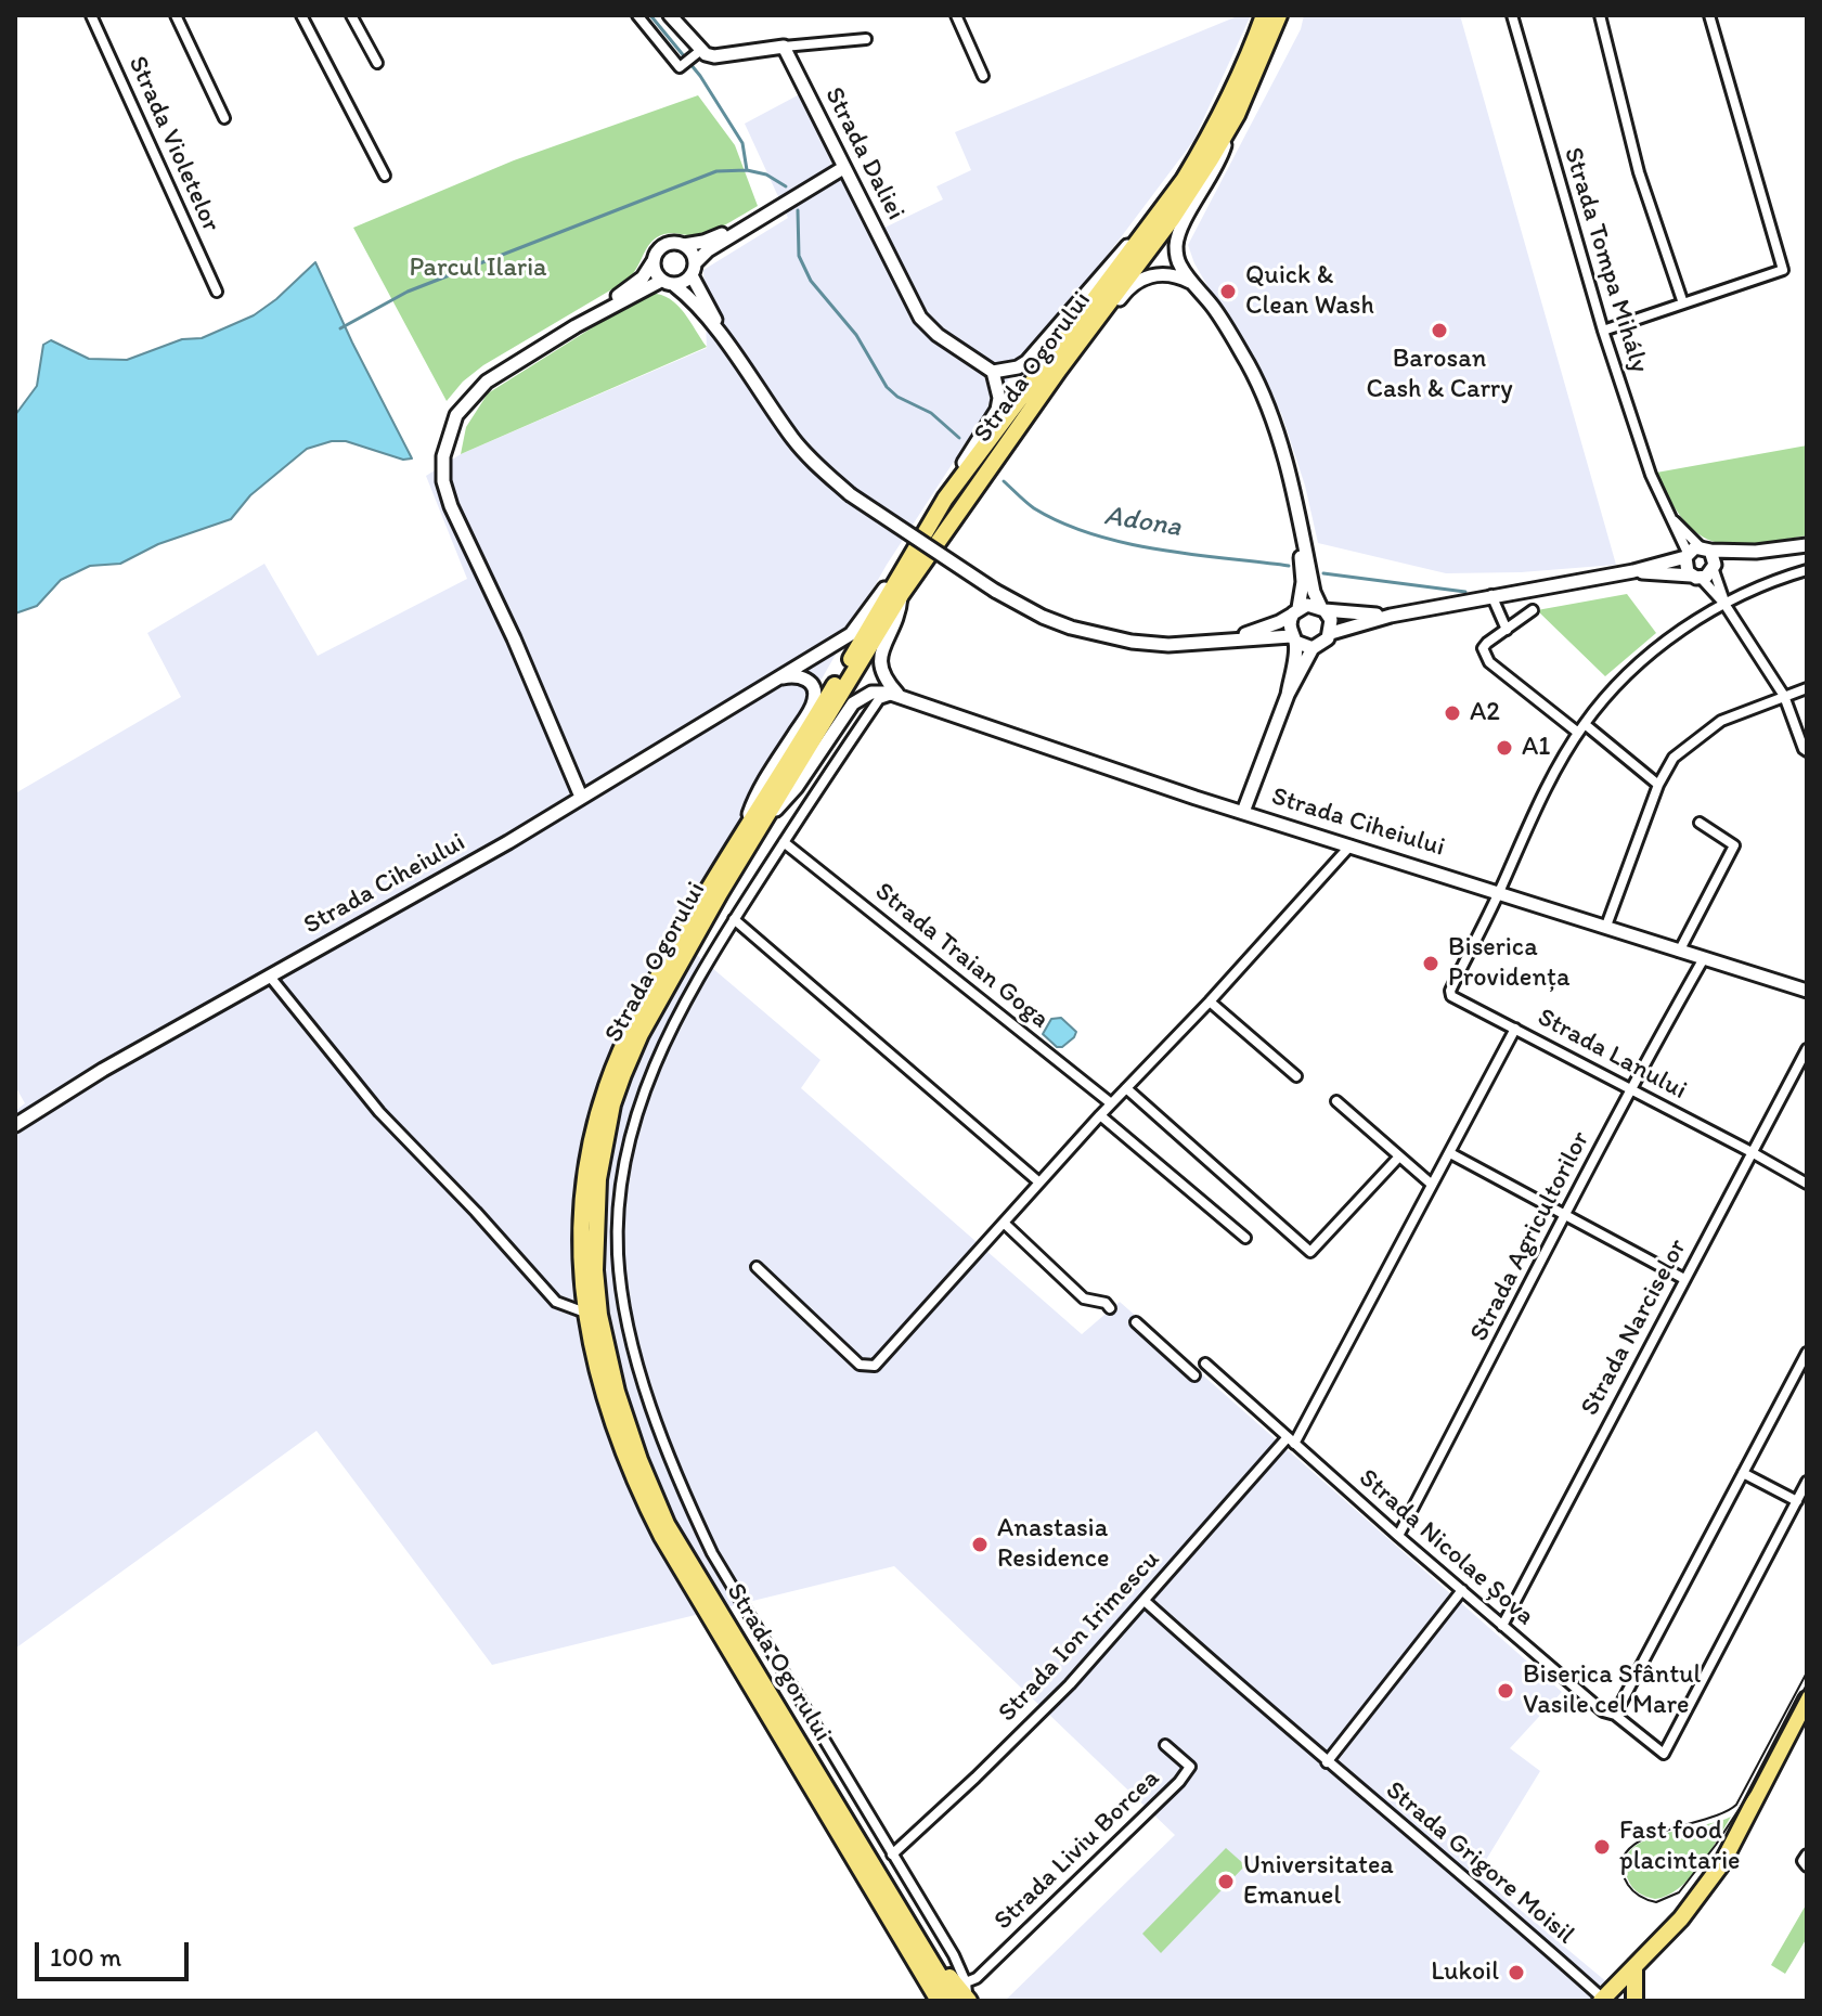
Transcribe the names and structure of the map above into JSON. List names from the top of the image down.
{
  "streets": {
    "main road": ["Strada Ogorului"],
    "street": [
      "Strada Violetelor",
      "Strada Daliei",
      "Strada Tompa Mihály",
      "Strada Ciheiului",
      "Strada Traian Goga",
      "Strada Lanului",
      "Strada Agricultorilor",
      "Strada Narciselor",
      "Strada Nicolae Șova",
      "Strada Ion Irimescu",
      "Strada Liviu Borcea",
      "Strada Grigore Moisil"
    ]
  },
  "crossings": [
    ["Strada Ogorului", "Strada Ciheiului"],
    ["Strada Ogorului", "Strada Liviu Borcea"],
    ["Strada Ciheiului", "Strada Lanului"],
    ["Strada Ciheiului", "Strada Agricultorilor"],
    ["Strada Lanului", "Strada Agricultorilor"],
    ["Strada Lanului", "Strada Narciselor"],
    ["Strada Lanului", "Strada Ion Irimescu"],
    ["Strada Agricultorilor", "Strada Nicolae Șova"],
    ["Strada Narciselor", "Strada Nicolae Șova"],
    ["Strada Nicolae Șova", "Strada Ion Irimescu"],
    ["Strada Ion Irimescu", "Strada Grigore Moisil"]
  ],
  "water": ["Adona"],
  "parks": ["Parcul Ilaria"],
  "places": [
    "Quick & Clean Wash",
    "Barosan Cash & Carry",
    "A2",
    "A1",
    "Biserica Providența",
    "Anastasia Residence",
    "Biserica Sfântul Vasile cel Mare",
    "Fast food placintarie",
    "Universitatea Emanuel",
    "Lukoil"
  ],
  "scale_bar": "100 m"
}
